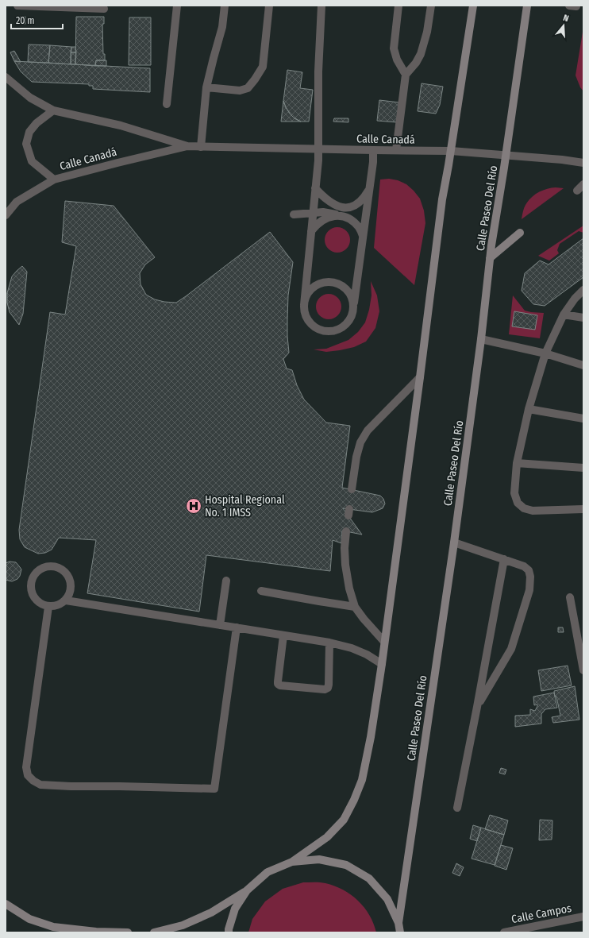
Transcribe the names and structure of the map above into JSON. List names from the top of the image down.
{
  "streets": {
    "main road": ["Calle Paseo Del Río"],
    "street": ["Calle Canadá", "Calle Campos"]
  },
  "crossings": [
    ["Calle Canadá", "Calle Paseo Del Río"]
  ],
  "places": {
    "hospital": ["Hospital Regional No. 1 IMSS"]
  },
  "scale_bar": "20 m",
  "north": "top"
}
